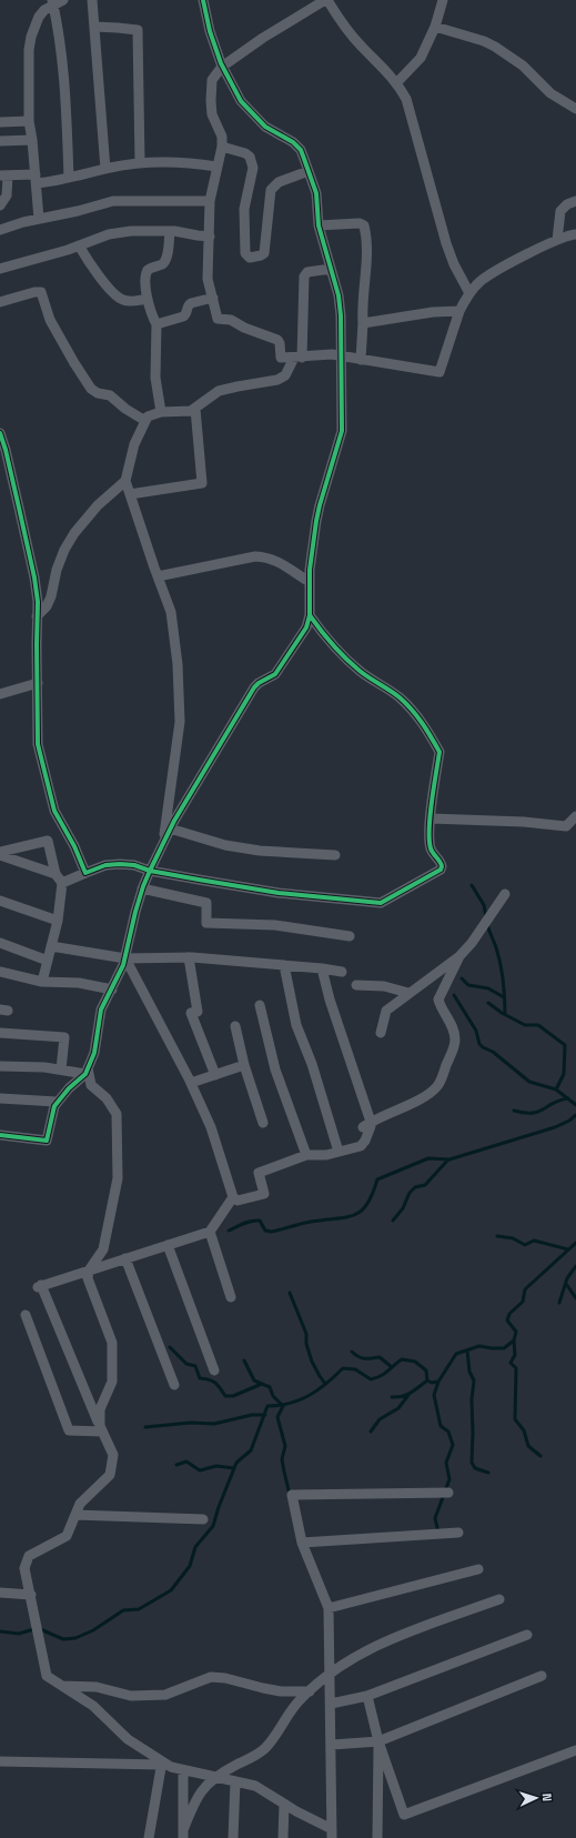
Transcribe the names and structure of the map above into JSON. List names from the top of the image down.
{
  "north": "right"
}
